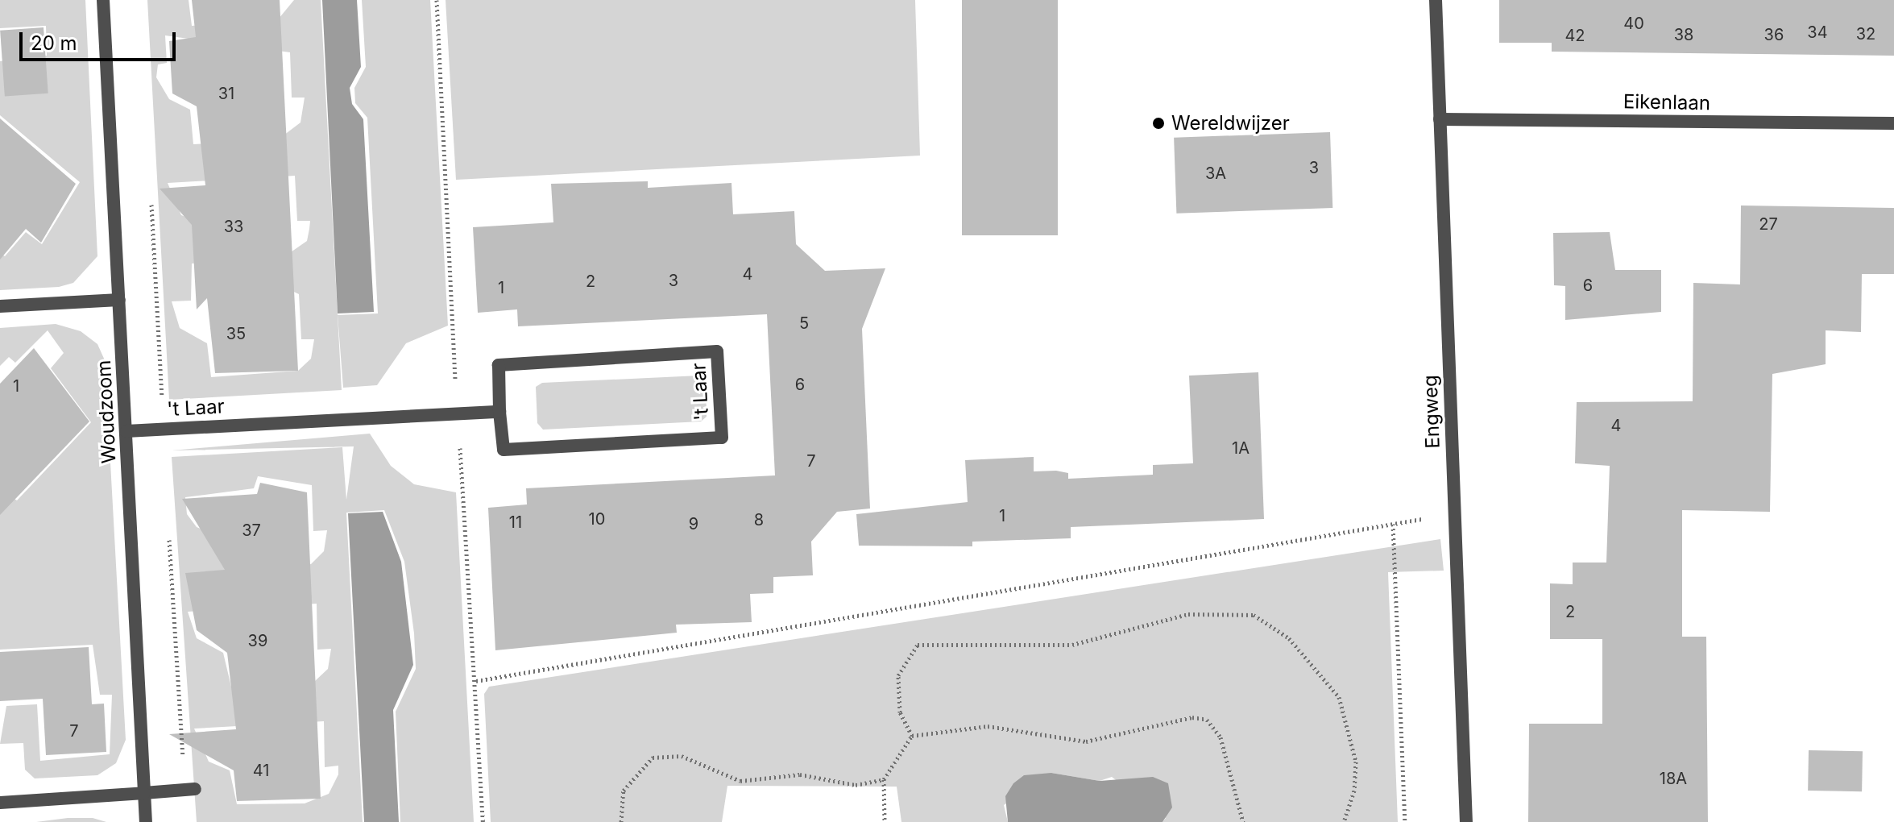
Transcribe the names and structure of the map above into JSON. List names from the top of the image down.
{
  "streets": {
    "street": [
      "Eikenlaan",
      "'t Laar",
      "Woudzoom",
      "Engweg"
    ]
  },
  "crossings": [
    ["Eikenlaan", "Engweg"],
    ["'t Laar", "Woudzoom"]
  ],
  "places": ["Wereldwijzer"],
  "house_numbers": [
    "40",
    "34",
    "32",
    "38",
    "36",
    "42",
    "31",
    "3",
    "3A",
    "27",
    "33",
    "4",
    "3",
    "2",
    "6",
    "1",
    "5",
    "35",
    "6",
    "1",
    "4",
    "1A",
    "7",
    "1",
    "10",
    "8",
    "11",
    "9",
    "37",
    "2",
    "39",
    "7",
    "41",
    "18A"
  ],
  "scale_bar": "20 m"
}
